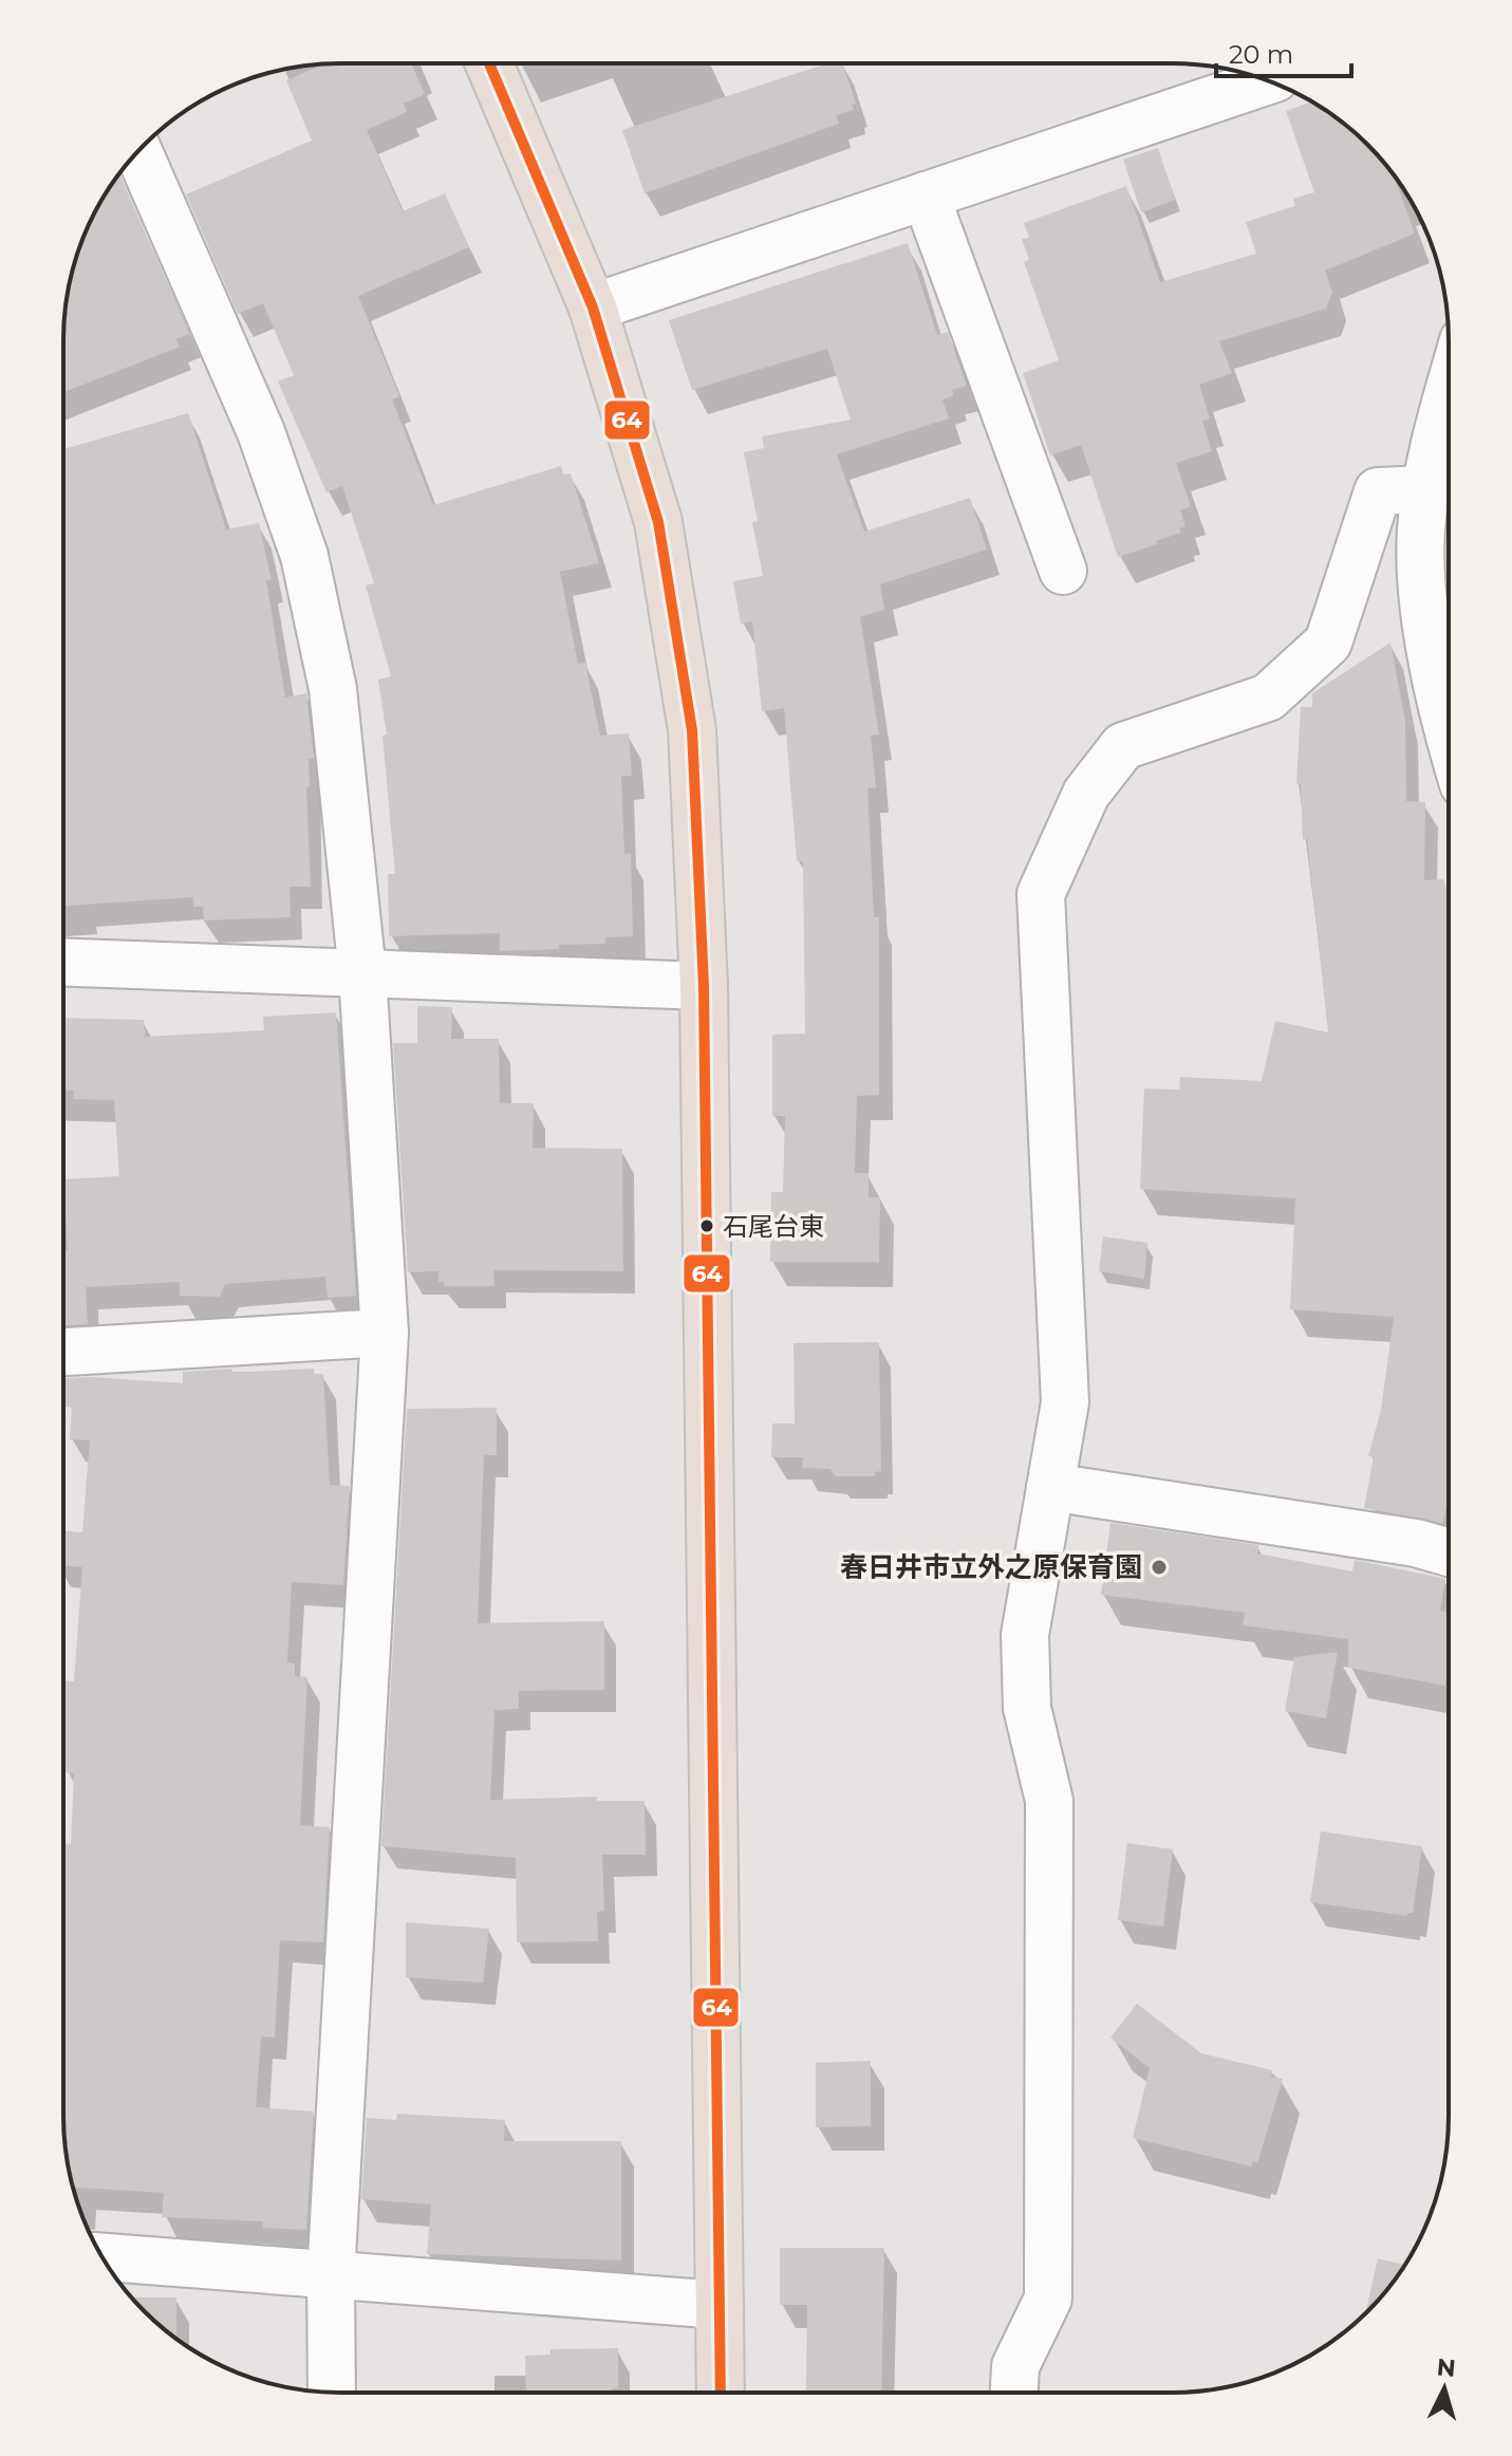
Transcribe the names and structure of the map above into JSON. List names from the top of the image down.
{
  "places": ["石尾台東", "春日井市立外之原保育園"],
  "lines": ["transit line 64"],
  "scale_bar": "20 m",
  "north": "top"
}
